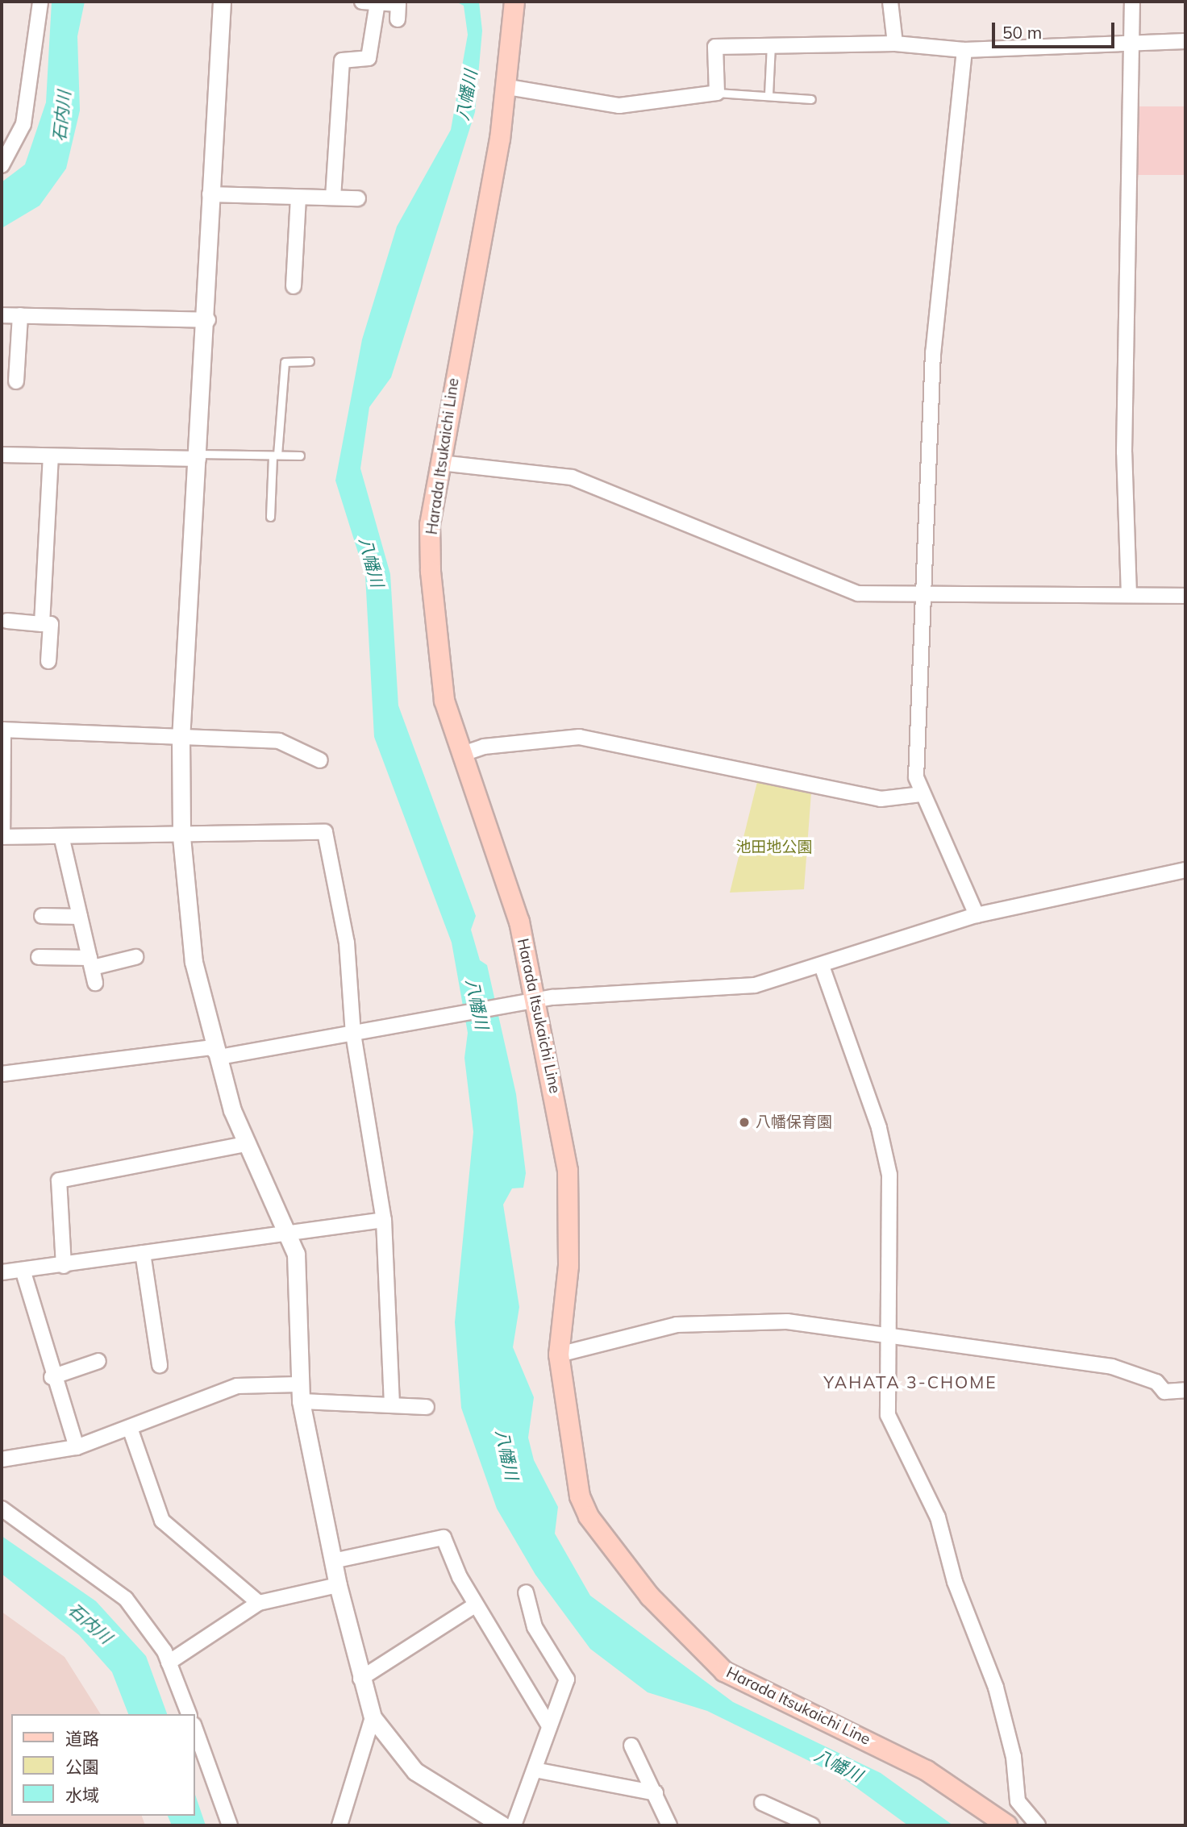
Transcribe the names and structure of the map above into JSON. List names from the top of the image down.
{
  "streets": {
    "main road": ["Harada Itsukaichi Line"]
  },
  "districts": ["YAHATA 3-CHOME"],
  "water": ["八幡川", "石内川"],
  "parks": ["池田地公園"],
  "places": ["八幡保育園"],
  "legend": ["道路", "公園", "水域"],
  "scale_bar": "50 m"
}
